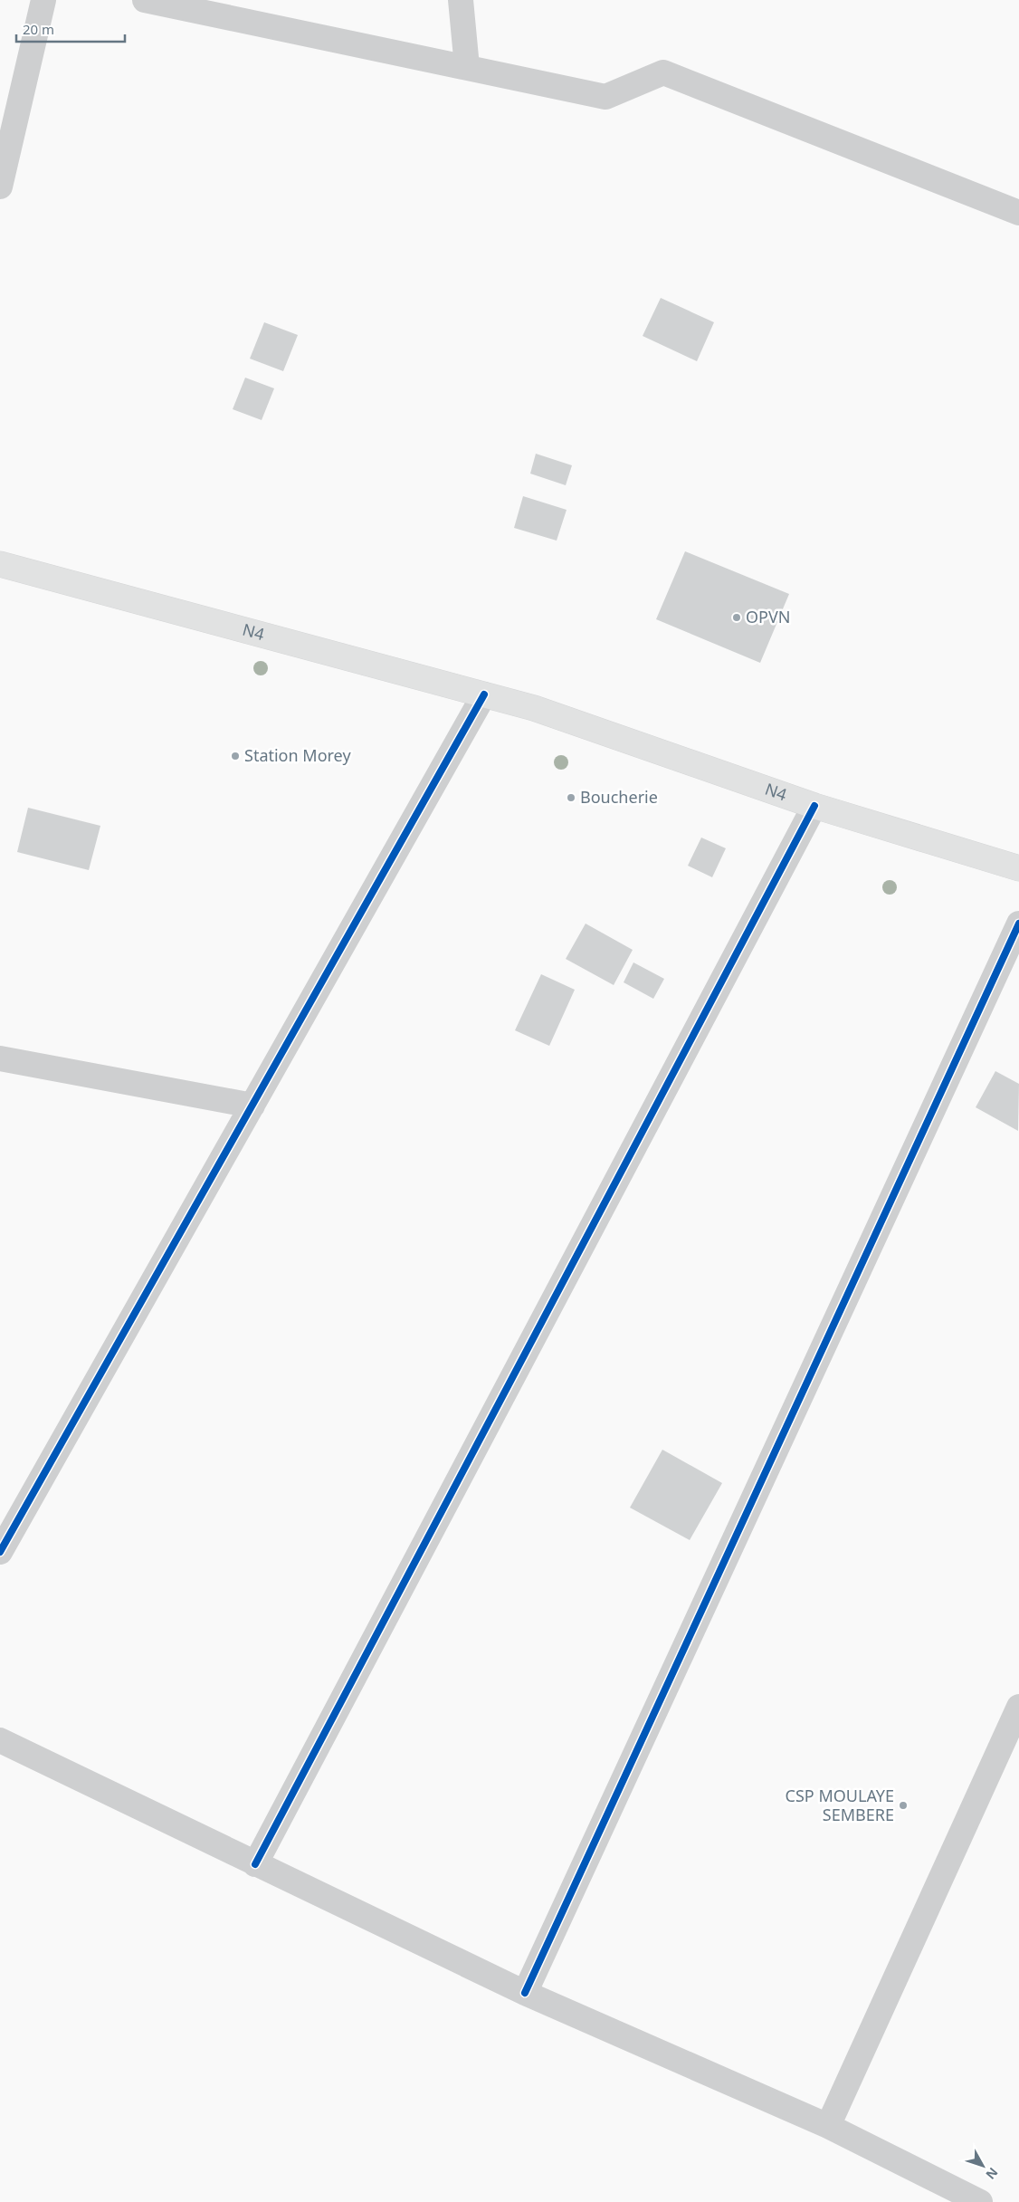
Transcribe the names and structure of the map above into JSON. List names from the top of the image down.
{
  "streets": {
    "main road": ["N4"]
  },
  "places": [
    "OPVN",
    "Station Morey",
    "Boucherie",
    "CSP MOULAYE SEMBERE"
  ],
  "scale_bar": "20 m",
  "north": "bottom right"
}
